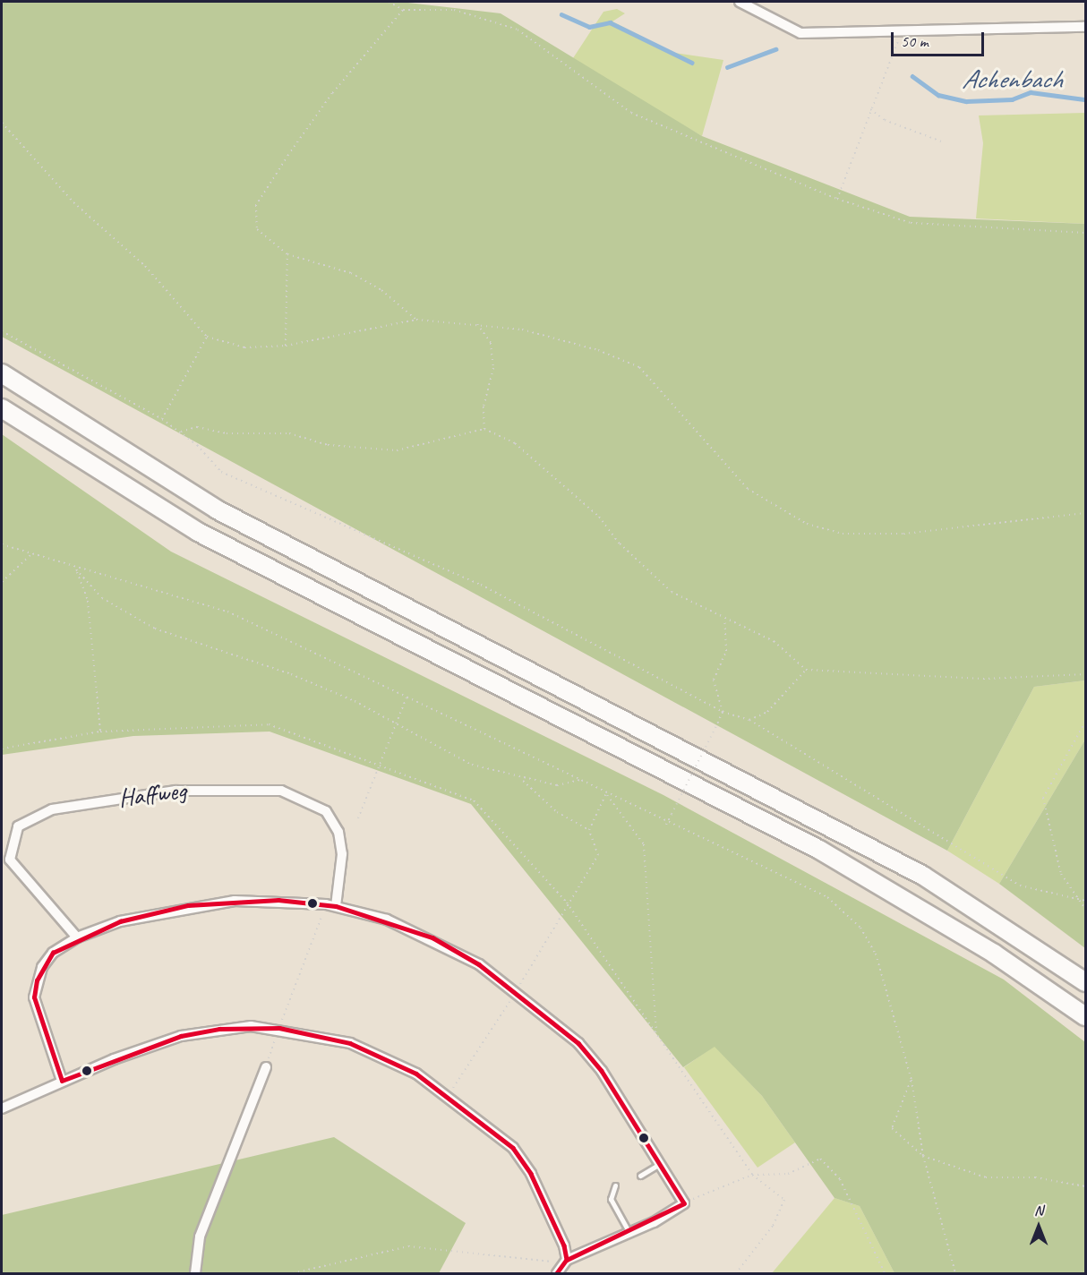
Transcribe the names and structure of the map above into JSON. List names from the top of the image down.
{
  "streets": {
    "street": ["Haffweg"]
  },
  "water": ["Achenbach"],
  "scale_bar": "50 m",
  "north": "top"
}
